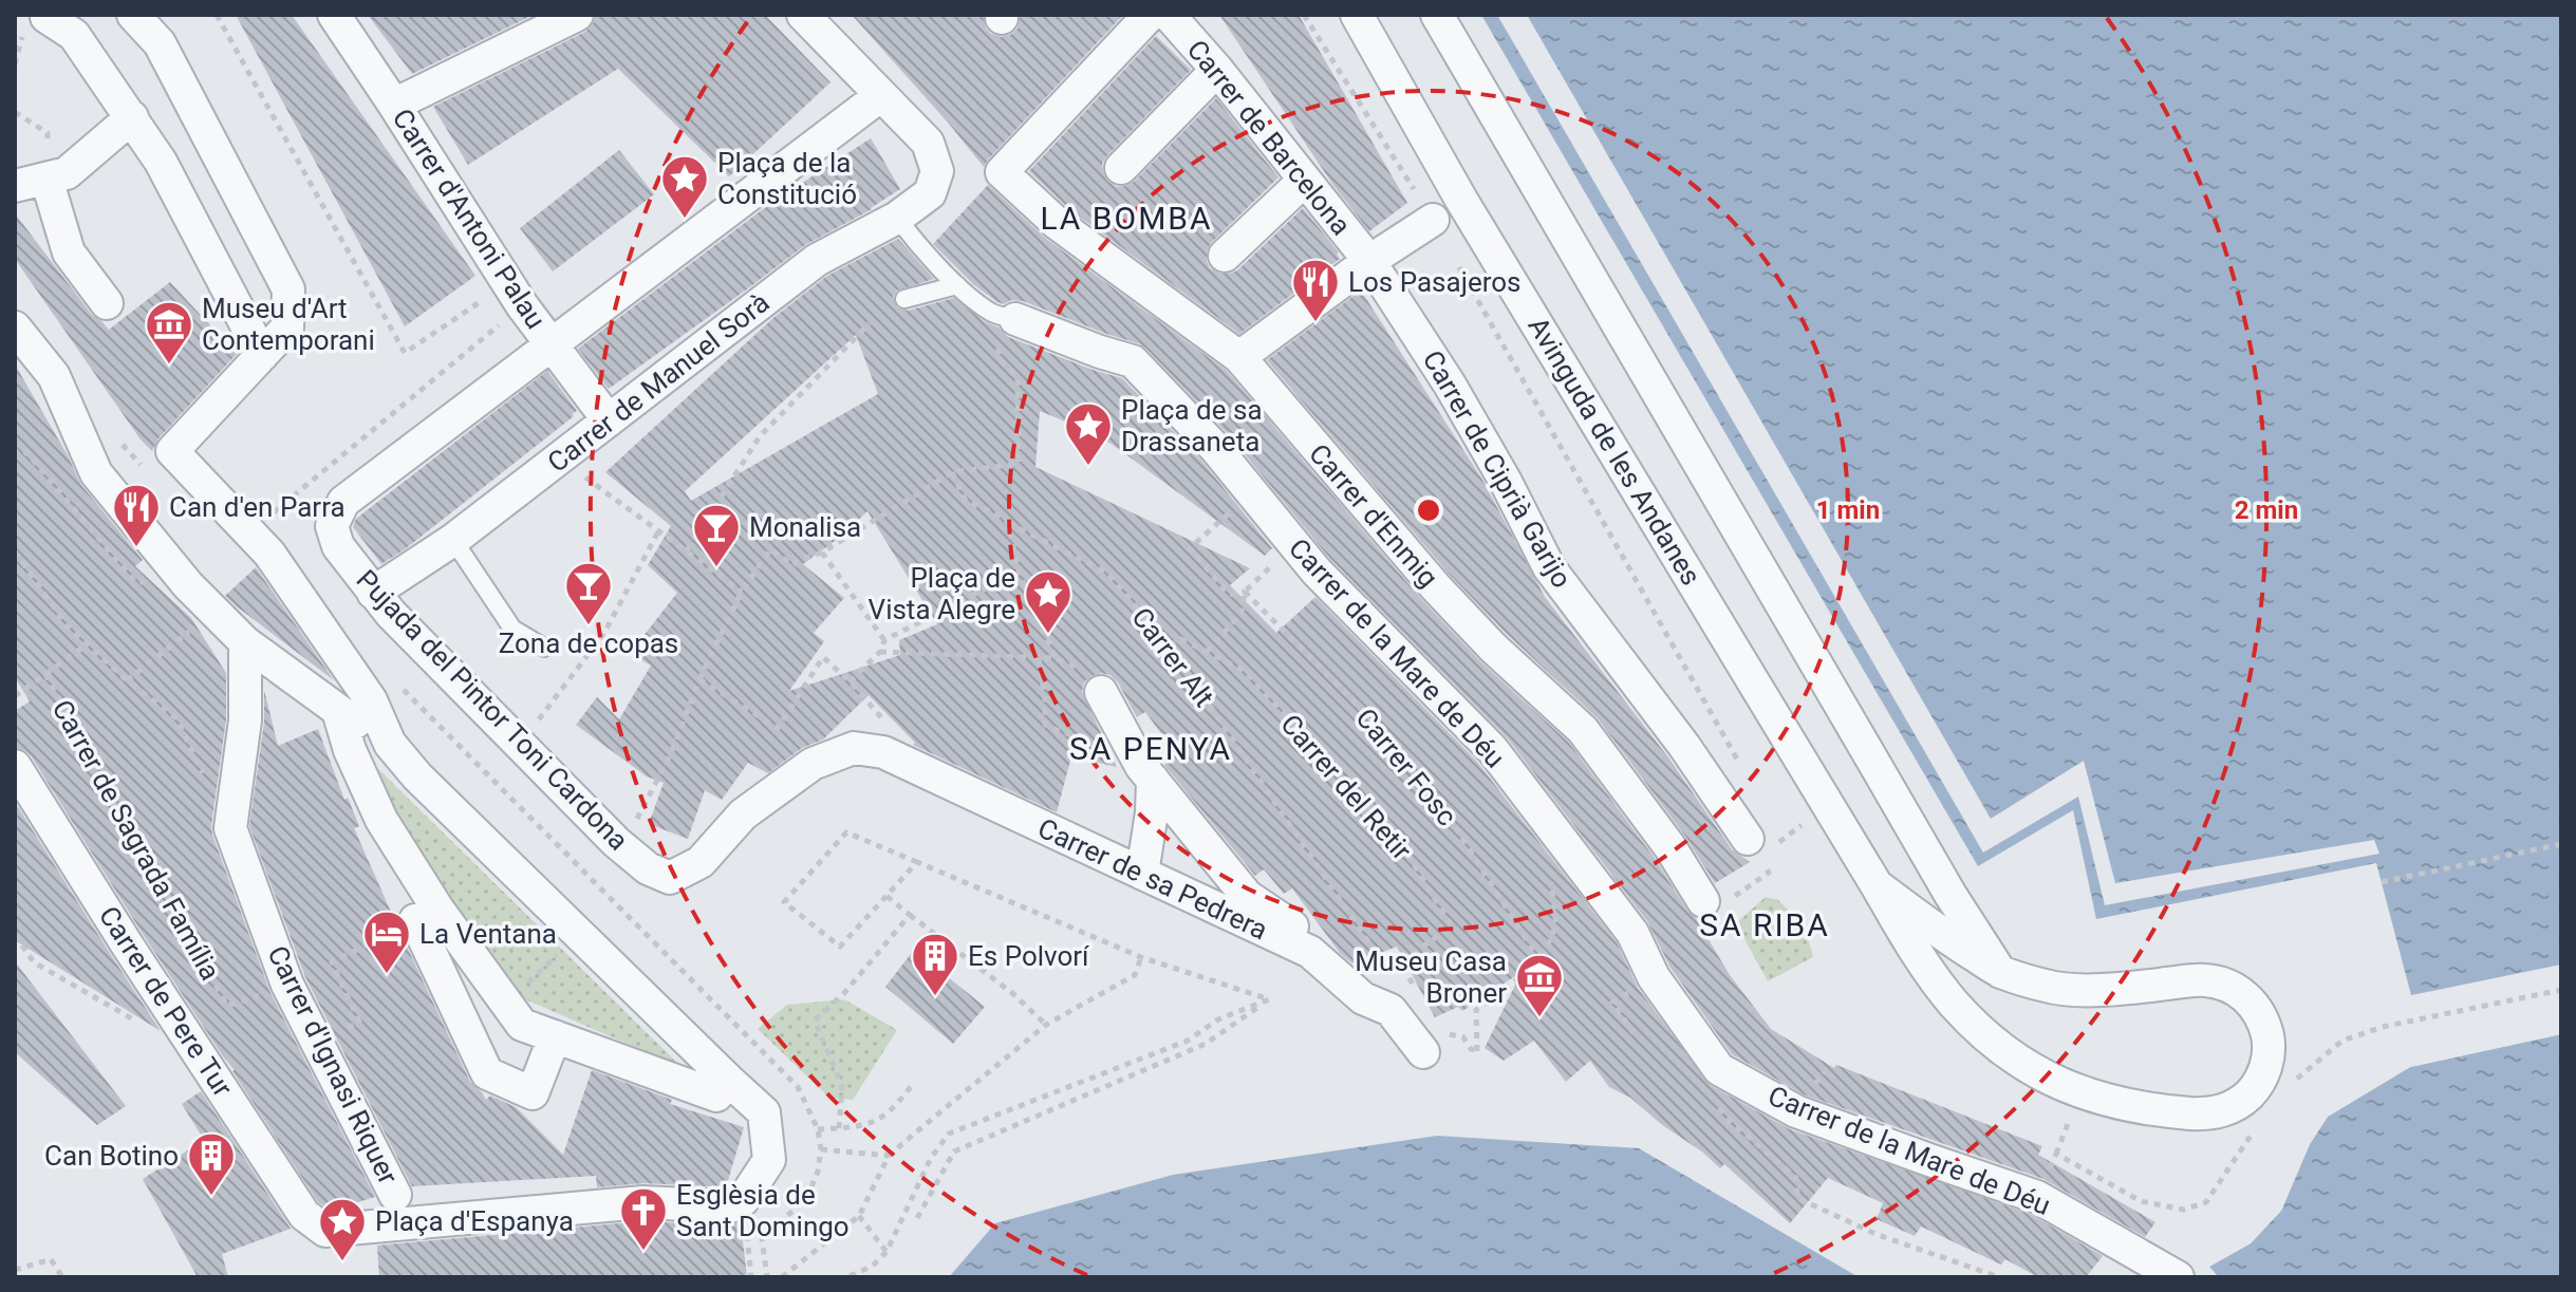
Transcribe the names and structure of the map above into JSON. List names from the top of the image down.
{
  "streets": {
    "street": [
      "Carrer de Barcelona",
      "Carrer d'Antoni Palau",
      "Carrer de Manuel Sorà",
      "Avinguda de les Andanes",
      "Carrer de Ciprià Garijo",
      "Carrer d'Enmig",
      "Carrer de la Mare de Déu",
      "Pujada del Pintor Toni Cardona",
      "Carrer de sa Pedrera",
      "Carrer de Pere Tur",
      "Carrer d'Ignasi Riquer"
    ],
    "path": [
      "Carrer Alt",
      "Carrer Fosc",
      "Carrer del Retir",
      "Carrer de Sagrada Família"
    ]
  },
  "crossings": [
    ["Carrer de Barcelona", "Carrer de Ciprià Garijo"],
    ["Carrer d'Antoni Palau", "Carrer de Manuel Sorà"],
    ["Carrer d'Antoni Palau", "Pujada del Pintor Toni Cardona"],
    ["Carrer de Manuel Sorà", "Carrer de la Mare de Déu"],
    ["Carrer de Manuel Sorà", "Pujada del Pintor Toni Cardona"],
    ["Carrer de la Mare de Déu", "Carrer Fosc"],
    ["Carrer Alt", "Carrer del Retir"],
    ["Pujada del Pintor Toni Cardona", "Carrer de sa Pedrera"]
  ],
  "districts": ["LA BOMBA", "SA PENYA", "SA RIBA"],
  "places": {
    "place": [
      "Plaça de la Constitució",
      "Plaça de sa Drassaneta",
      "Plaça de Vista Alegre",
      "Plaça d'Espanya"
    ],
    "restaurant": ["Los Pasajeros", "Can d'en Parra"],
    "museum": ["Museu d'Art Contemporani", "Museu Casa Broner"],
    "bar": ["Monalisa", "Zona de copas"],
    "hotel": ["La Ventana"],
    "building": ["Es Polvorí", "Can Botino"],
    "church": ["Esglèsia de Sant Domingo"]
  },
  "rings": ["1 min", "2 min"]
}
